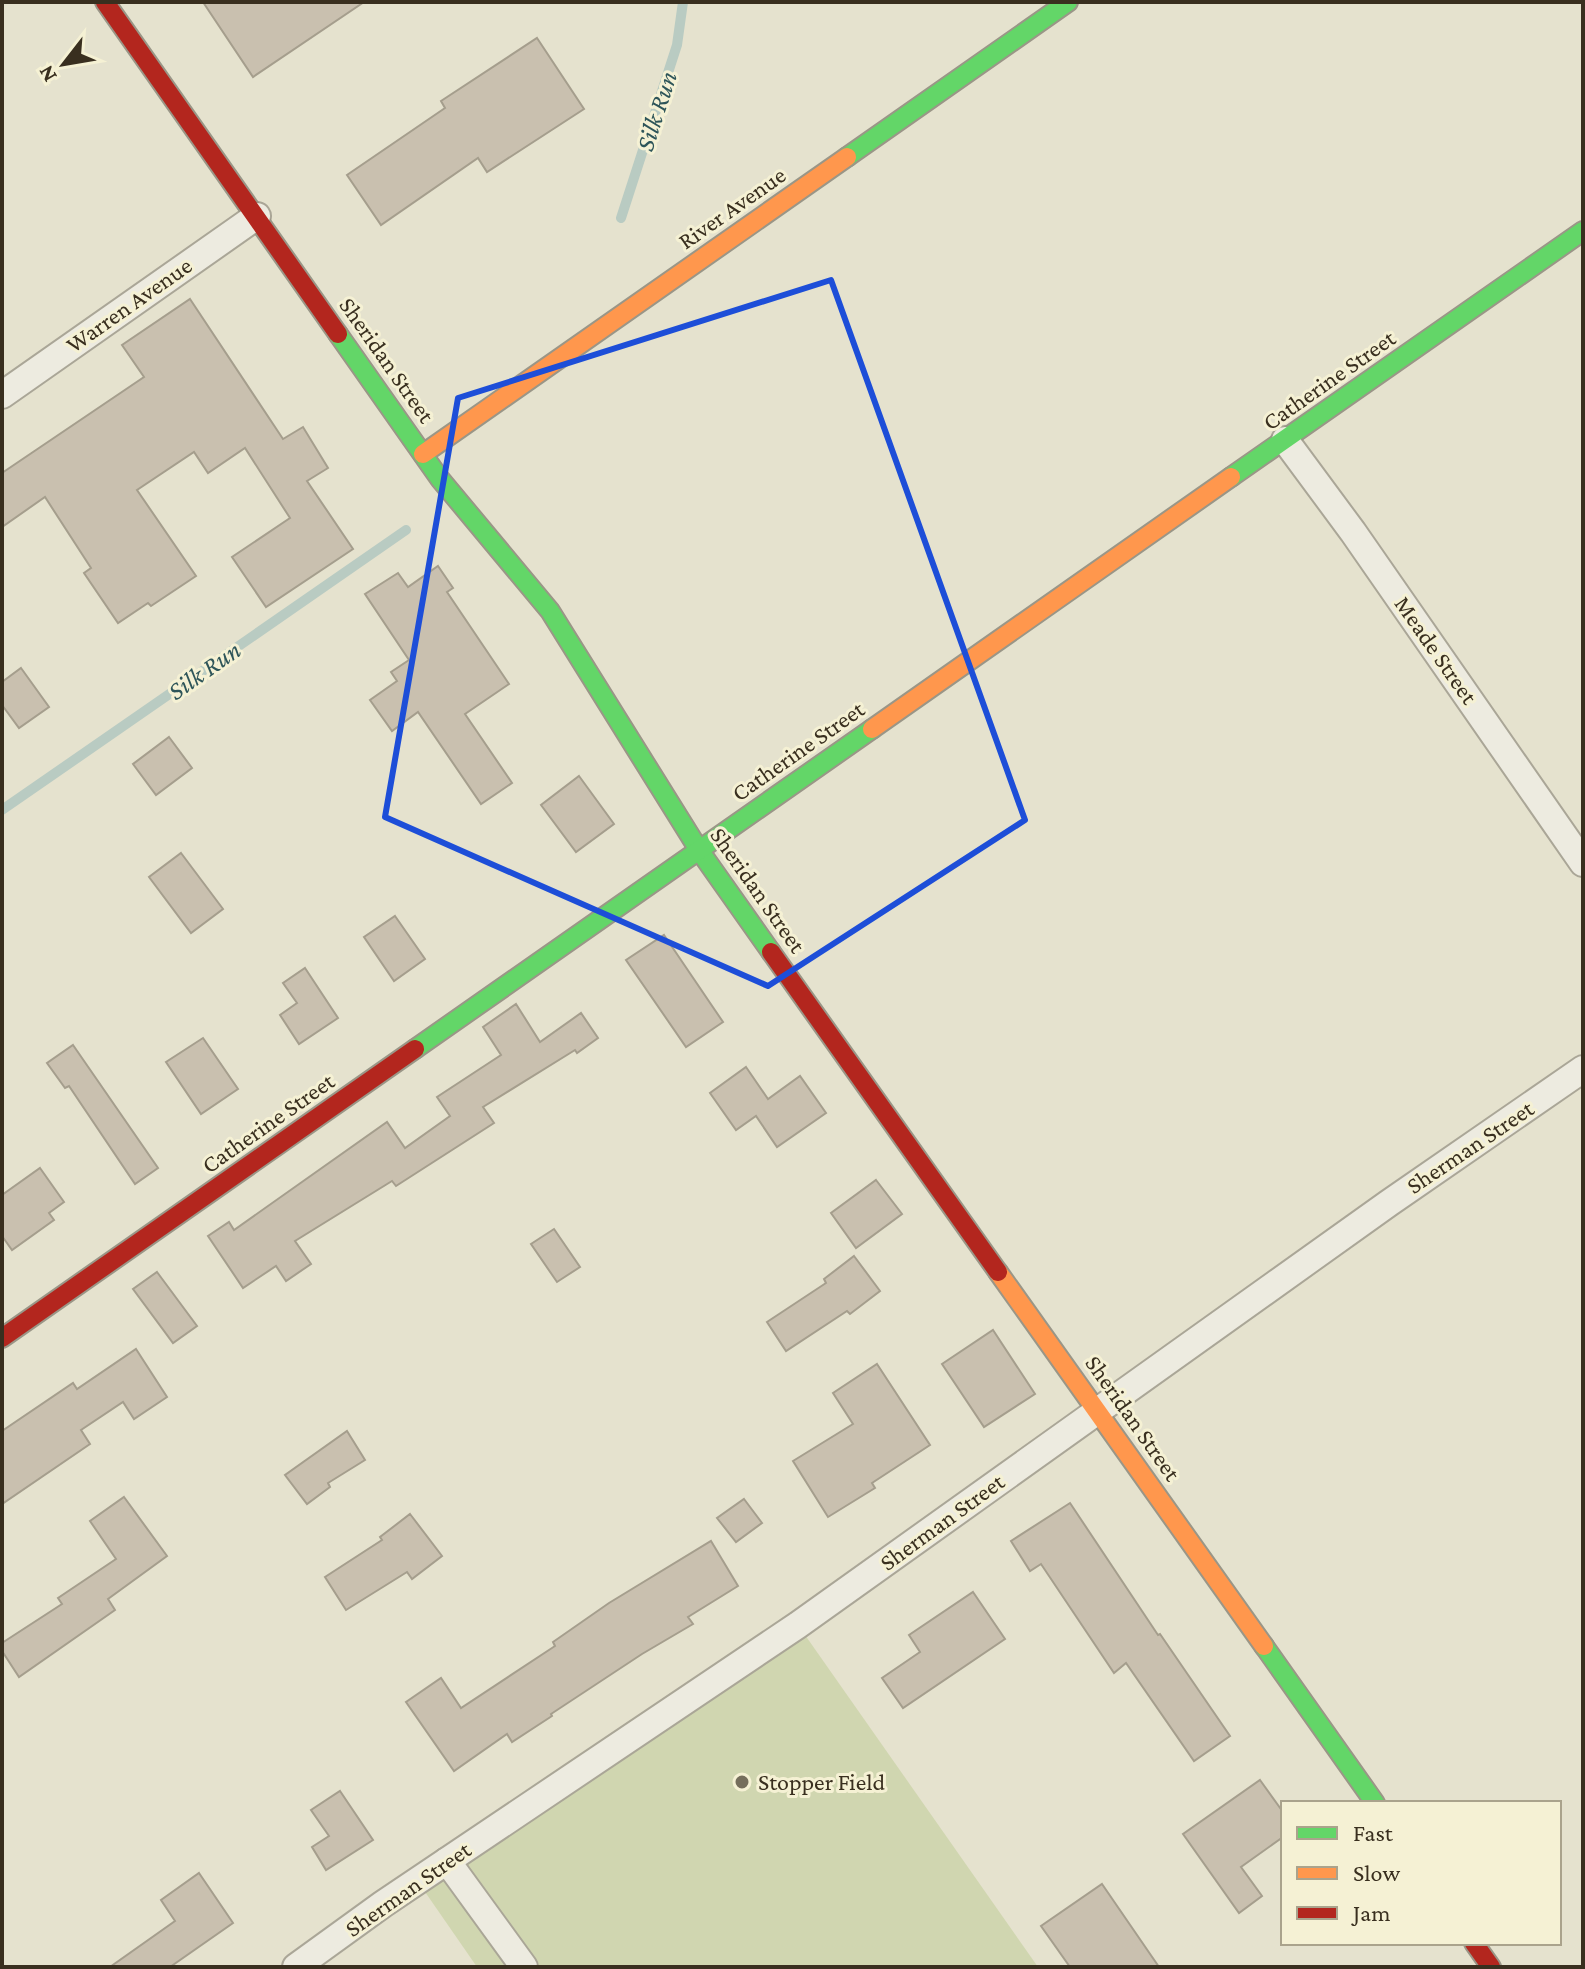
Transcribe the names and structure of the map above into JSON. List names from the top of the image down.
{
  "streets": {
    "street": [
      "River Avenue",
      "Warren Avenue",
      "Sheridan Street",
      "Catherine Street",
      "Meade Street",
      "Sherman Street"
    ]
  },
  "crossings": [
    ["River Avenue", "Sheridan Street"],
    ["Warren Avenue", "Sheridan Street"],
    ["Sheridan Street", "Catherine Street"],
    ["Sheridan Street", "Sherman Street"],
    ["Catherine Street", "Meade Street"]
  ],
  "water": ["Silk Run"],
  "places": ["Stopper Field"],
  "legend": ["Fast", "Slow", "Jam"],
  "north": "bottom left"
}
